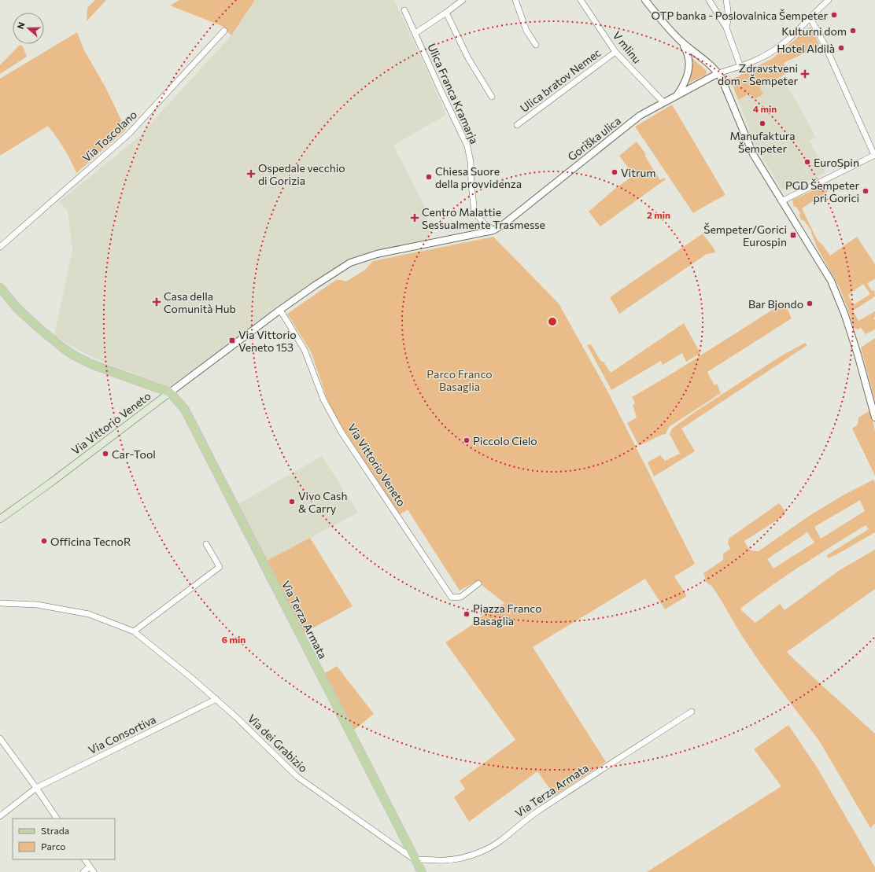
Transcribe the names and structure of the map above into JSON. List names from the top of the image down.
{
  "streets": {
    "main road": ["Via Vittorio Veneto", "Via Terza Armata"],
    "street": [
      "V mlinu",
      "Ulica bratov Nemec",
      "Ulica Franca Kramarja",
      "Via Toscolano",
      "Goriška ulica",
      "Via Consortiva",
      "Via dei Grabizio"
    ]
  },
  "crossings": [
    ["V mlinu", "Ulica bratov Nemec"],
    ["V mlinu", "Goriška ulica"],
    ["Ulica Franca Kramarja", "Goriška ulica"],
    ["Ulica Franca Kramarja", "Via Vittorio Veneto"],
    ["Goriška ulica", "Via Vittorio Veneto"],
    ["Via Vittorio Veneto", "Via Terza Armata"],
    ["Via Terza Armata", "Via dei Grabizio"],
    ["Via Consortiva", "Via dei Grabizio"]
  ],
  "parks": ["Parco Franco Basaglia"],
  "places": {
    "other": [
      "OTP banka - Poslovalnica Šempeter",
      "Kulturni dom",
      "Hotel Aldilà",
      "Manufaktura Šempeter",
      "EuroSpin",
      "Vitrum",
      "Chiesa Suore della provvidenza",
      "PGD Šempeter pri Gorici",
      "Bar Bjondo",
      "Piccolo Cielo",
      "Car-Tool",
      "Vivo Cash & Carry",
      "Officina TecnoR",
      "Piazza Franco Basaglia"
    ],
    "health": [
      "Zdravstveni dom - Šempeter",
      "Ospedale vecchio di Gorizia",
      "Centro Malattie Sessualmente Trasmesse",
      "Casa della Comunità Hub"
    ],
    "transit": ["Šempeter/Gorici Eurospin", "Via Vittorio Veneto 153"]
  },
  "legend": ["Strada", "Parco"],
  "north": "left",
  "rings": ["4 min", "2 min", "6 min"]
}
